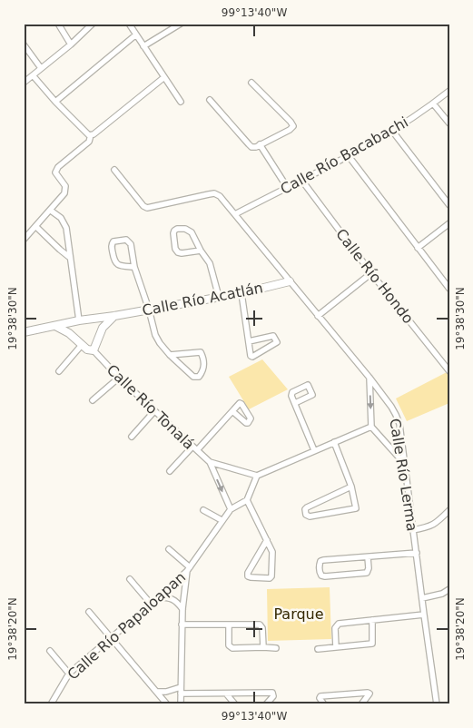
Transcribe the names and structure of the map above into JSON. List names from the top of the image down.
{
  "streets": {
    "street": [
      "Calle Río Bacabachi",
      "Calle Río Hondo",
      "Calle Río Acatlán",
      "Calle Río Tonalá",
      "Calle Río Lerma",
      "Calle Río Papaloapan"
    ]
  },
  "crossings": [
    ["Calle Río Bacabachi", "Calle Río Hondo"],
    ["Calle Río Bacabachi", "Calle Río Lerma"],
    ["Calle Río Acatlán", "Calle Río Lerma"],
    ["Calle Río Tonalá", "Calle Río Papaloapan"]
  ],
  "parks": ["Parque"],
  "coordinates": ["99°13'40\"W", "19°38'30\"N", "19°38'20\"N"]
}
